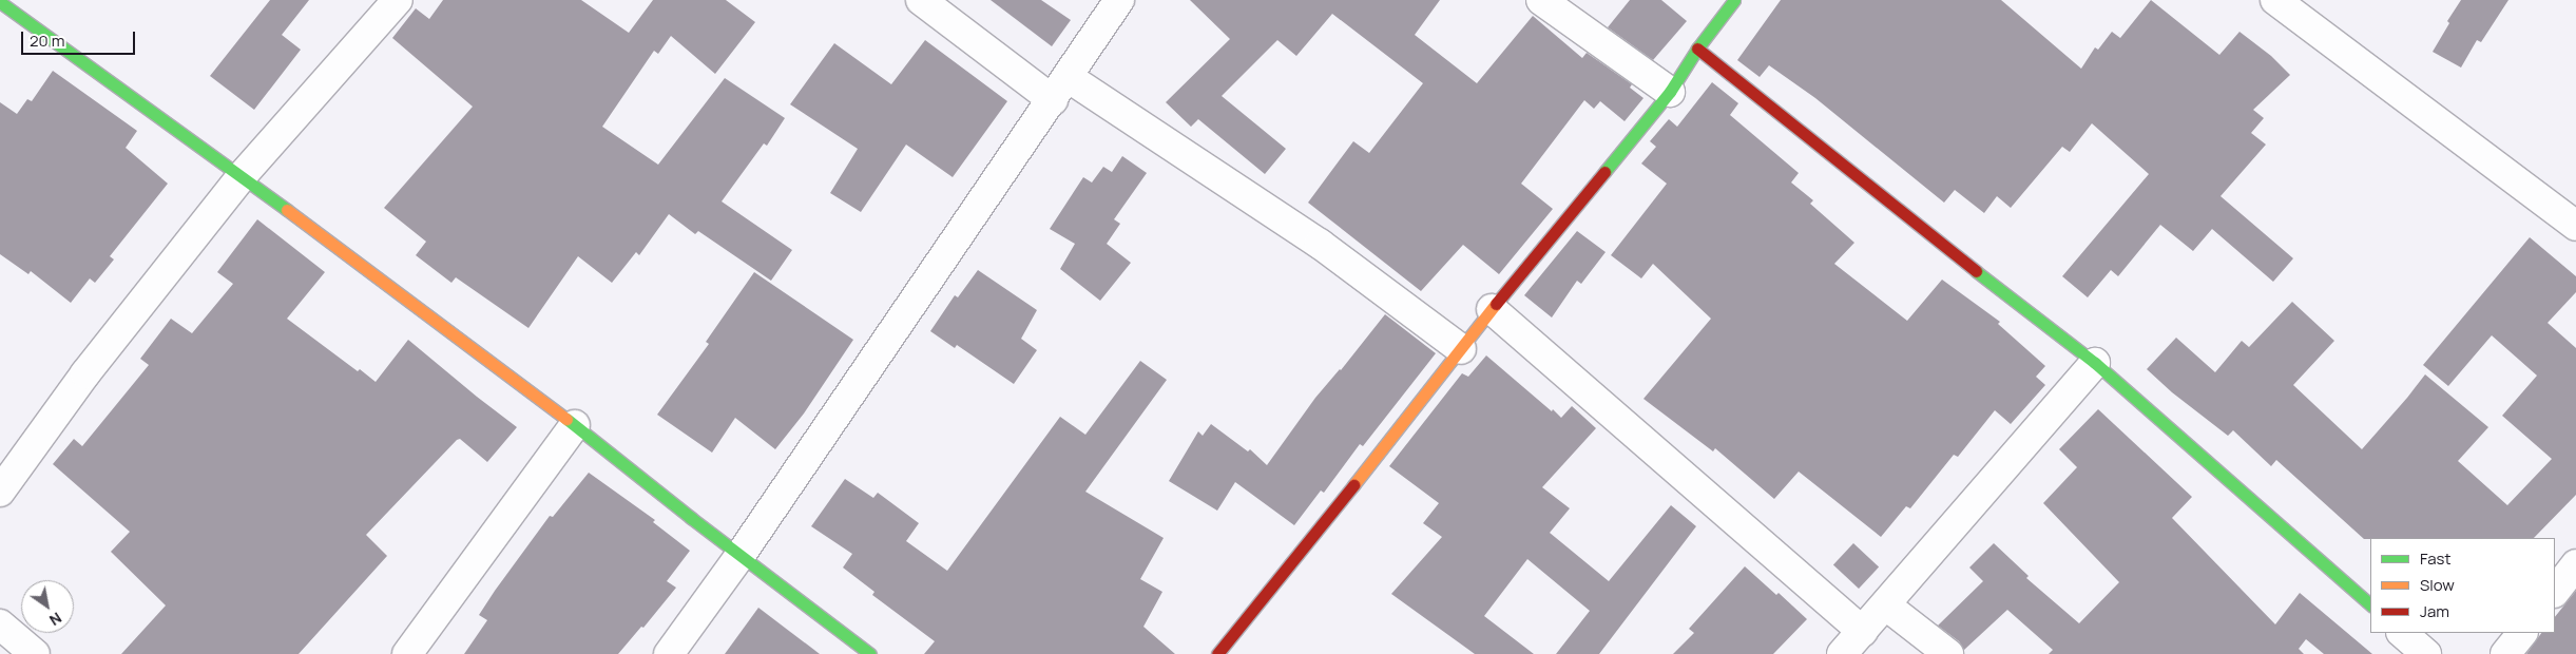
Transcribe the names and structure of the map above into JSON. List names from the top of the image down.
{
  "legend": ["Fast", "Slow", "Jam"],
  "scale_bar": "20 m",
  "north": "bottom right"
}
